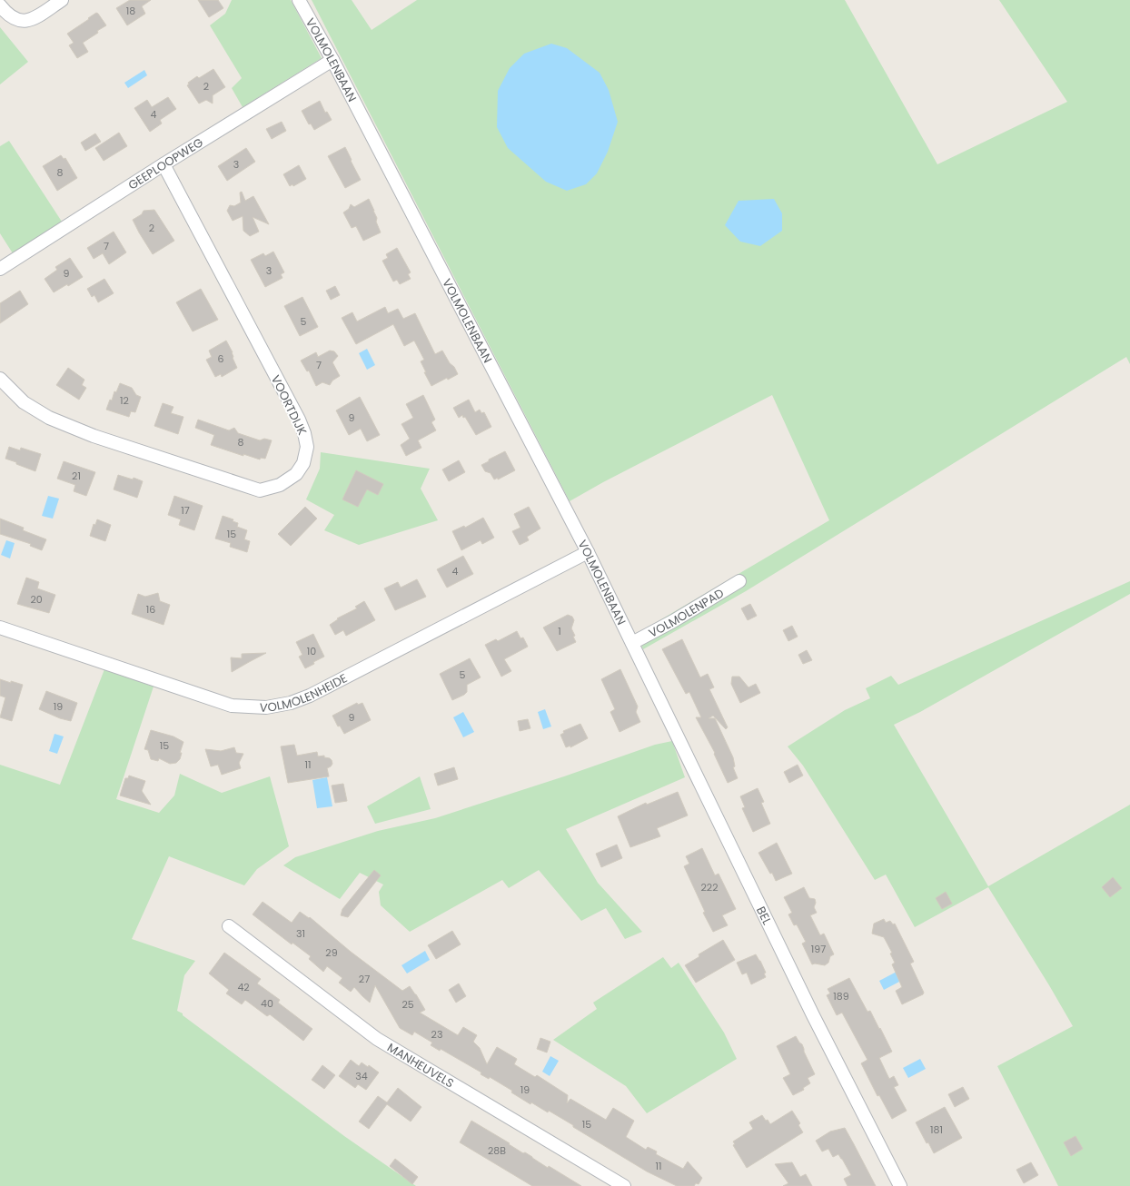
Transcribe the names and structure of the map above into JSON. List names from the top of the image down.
{
  "streets": {
    "street": [
      "VOLMOLENBAAN",
      "GEEPLOOPWEG",
      "VOORTDIJK",
      "VOLMOLENPAD",
      "VOLMOLENHEIDE",
      "BEL",
      "MANHEUVELS"
    ]
  },
  "crossings": [
    ["VOLMOLENBAAN", "GEEPLOOPWEG"],
    ["VOLMOLENBAAN", "VOLMOLENPAD"],
    ["VOLMOLENBAAN", "VOLMOLENHEIDE"],
    ["VOLMOLENBAAN", "BEL"],
    ["GEEPLOOPWEG", "VOORTDIJK"],
    ["VOLMOLENPAD", "BEL"]
  ],
  "house_numbers": [
    "18",
    "2",
    "4",
    "3",
    "8",
    "2",
    "7",
    "3",
    "9",
    "5",
    "6",
    "7",
    "12",
    "9",
    "8",
    "21",
    "17",
    "15",
    "4",
    "20",
    "16",
    "1",
    "10",
    "5",
    "19",
    "9",
    "15",
    "11",
    "222",
    "31",
    "197",
    "29",
    "27",
    "42",
    "189",
    "40",
    "25",
    "23",
    "34",
    "19",
    "15",
    "181",
    "28B",
    "11"
  ]
}
